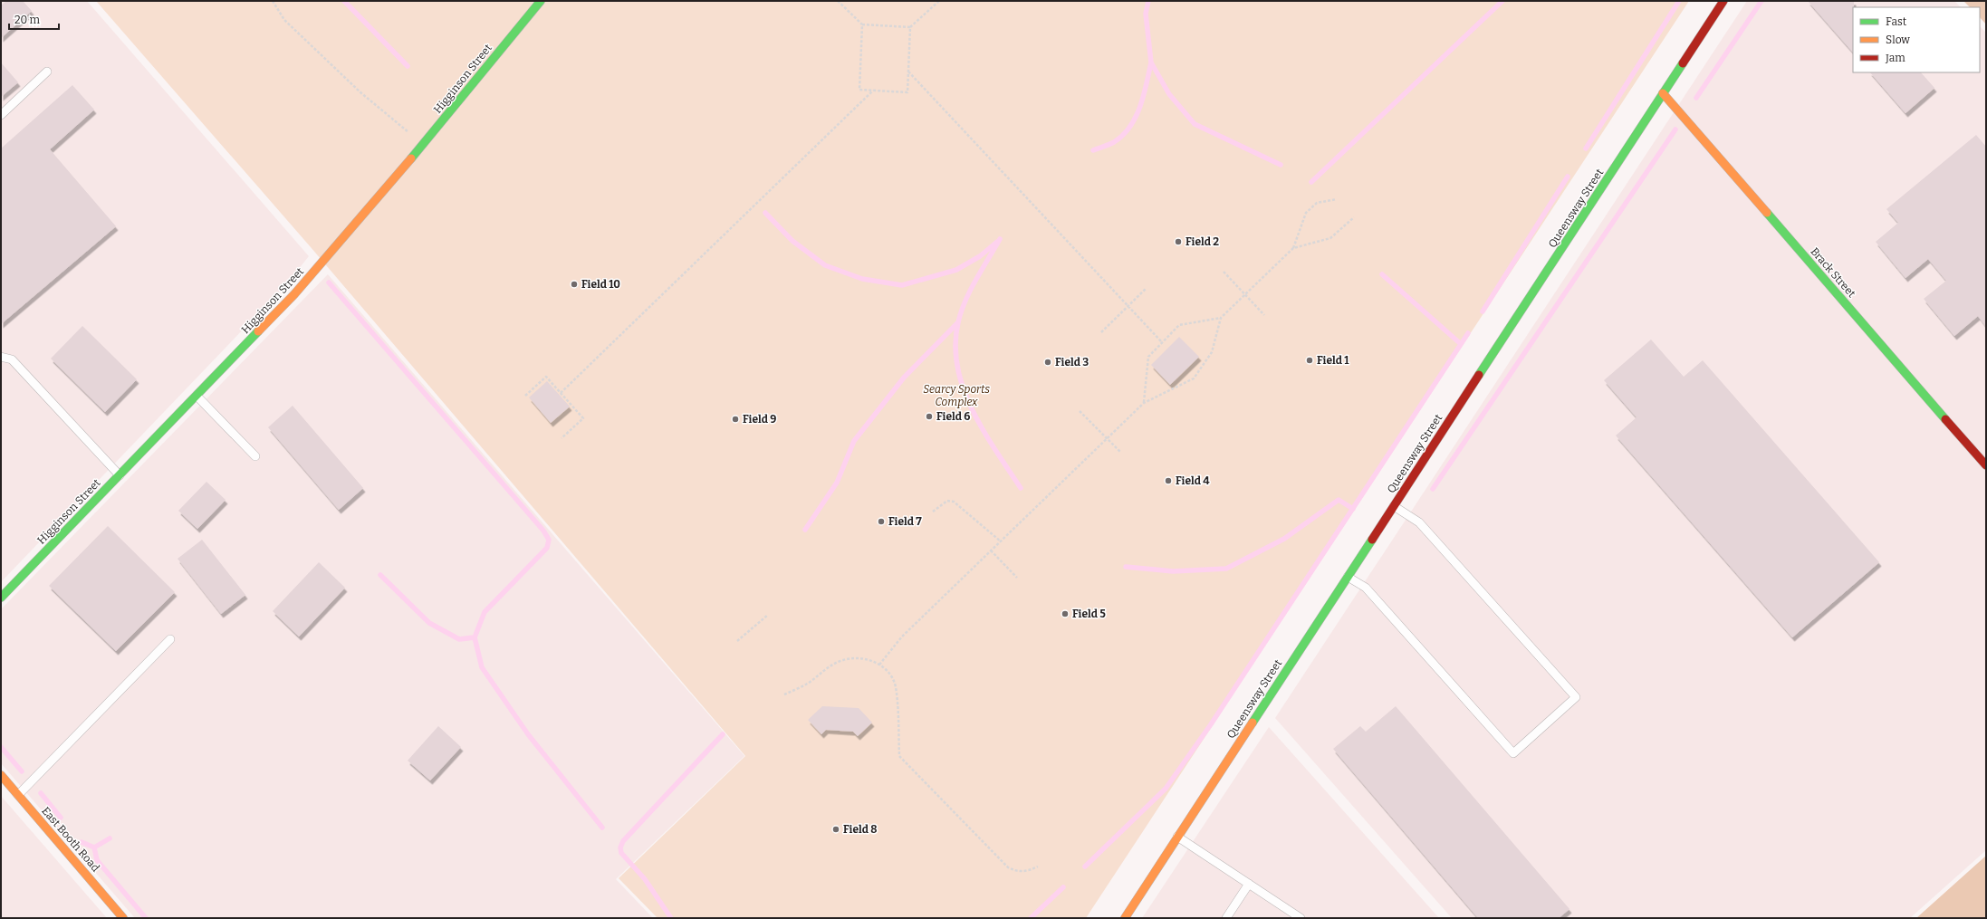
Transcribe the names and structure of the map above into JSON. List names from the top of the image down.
{
  "streets": {
    "street": [
      "Higginson Street",
      "Queensway Street",
      "Brack Street",
      "East Booth Road"
    ]
  },
  "crossings": [
    ["Queensway Street", "Brack Street"]
  ],
  "parks": ["Searcy Sports Complex"],
  "places": [
    "Field 2",
    "Field 10",
    "Field 1",
    "Field 3",
    "Field 6",
    "Field 9",
    "Field 4",
    "Field 7",
    "Field 5",
    "Field 8"
  ],
  "legend": ["Fast", "Slow", "Jam"],
  "scale_bar": "20 m"
}
